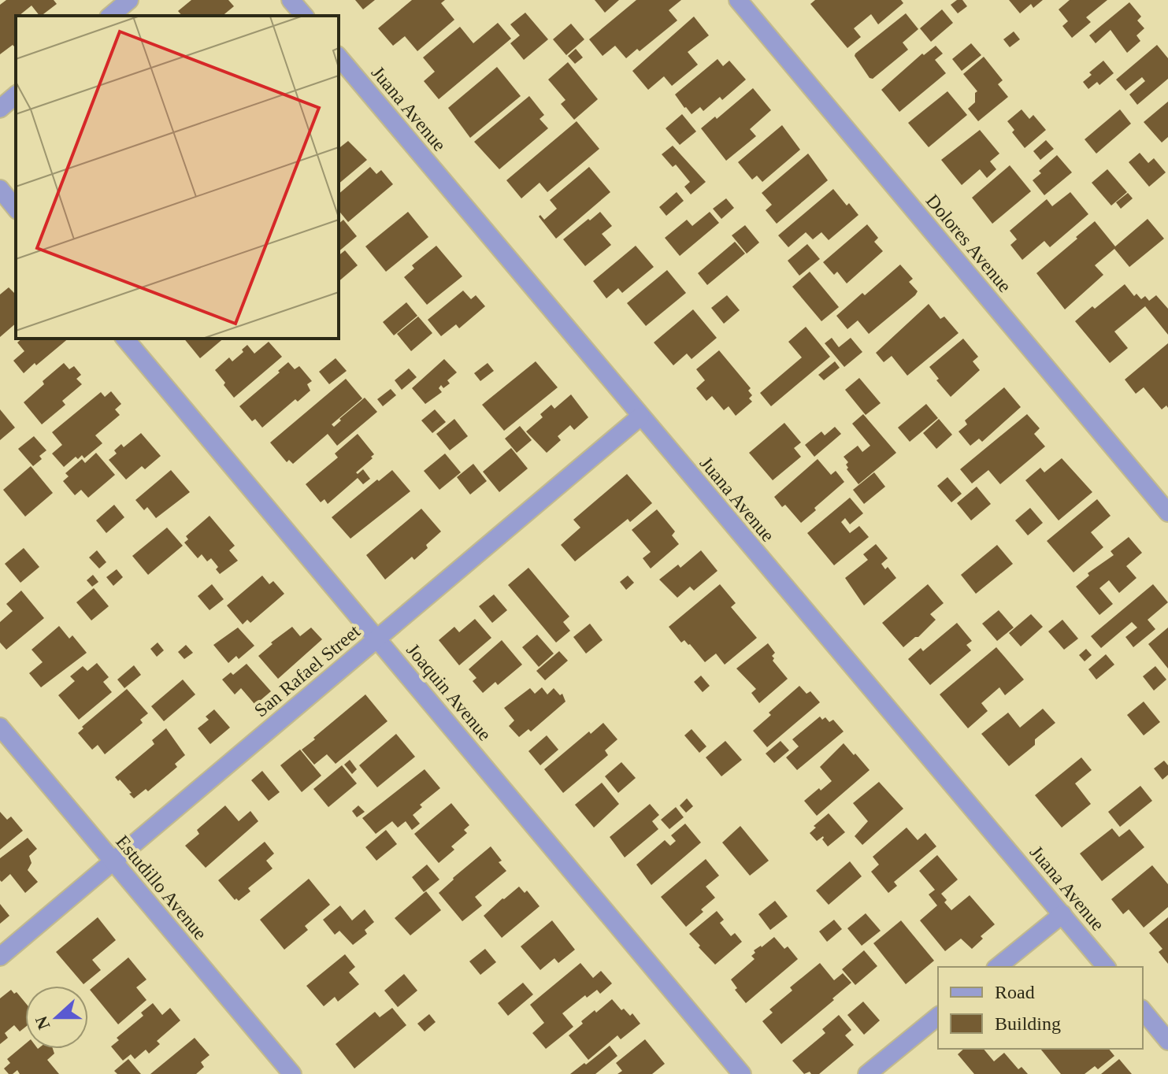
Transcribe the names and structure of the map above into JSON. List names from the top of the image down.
{
  "streets": {
    "street": [
      "Juana Avenue",
      "Dolores Avenue",
      "San Rafael Street",
      "Joaquin Avenue",
      "Estudillo Avenue"
    ]
  },
  "crossings": [
    ["Juana Avenue", "San Rafael Street"],
    ["San Rafael Street", "Joaquin Avenue"],
    ["San Rafael Street", "Estudillo Avenue"]
  ],
  "legend": ["Road", "Building"],
  "north": "left"
}
